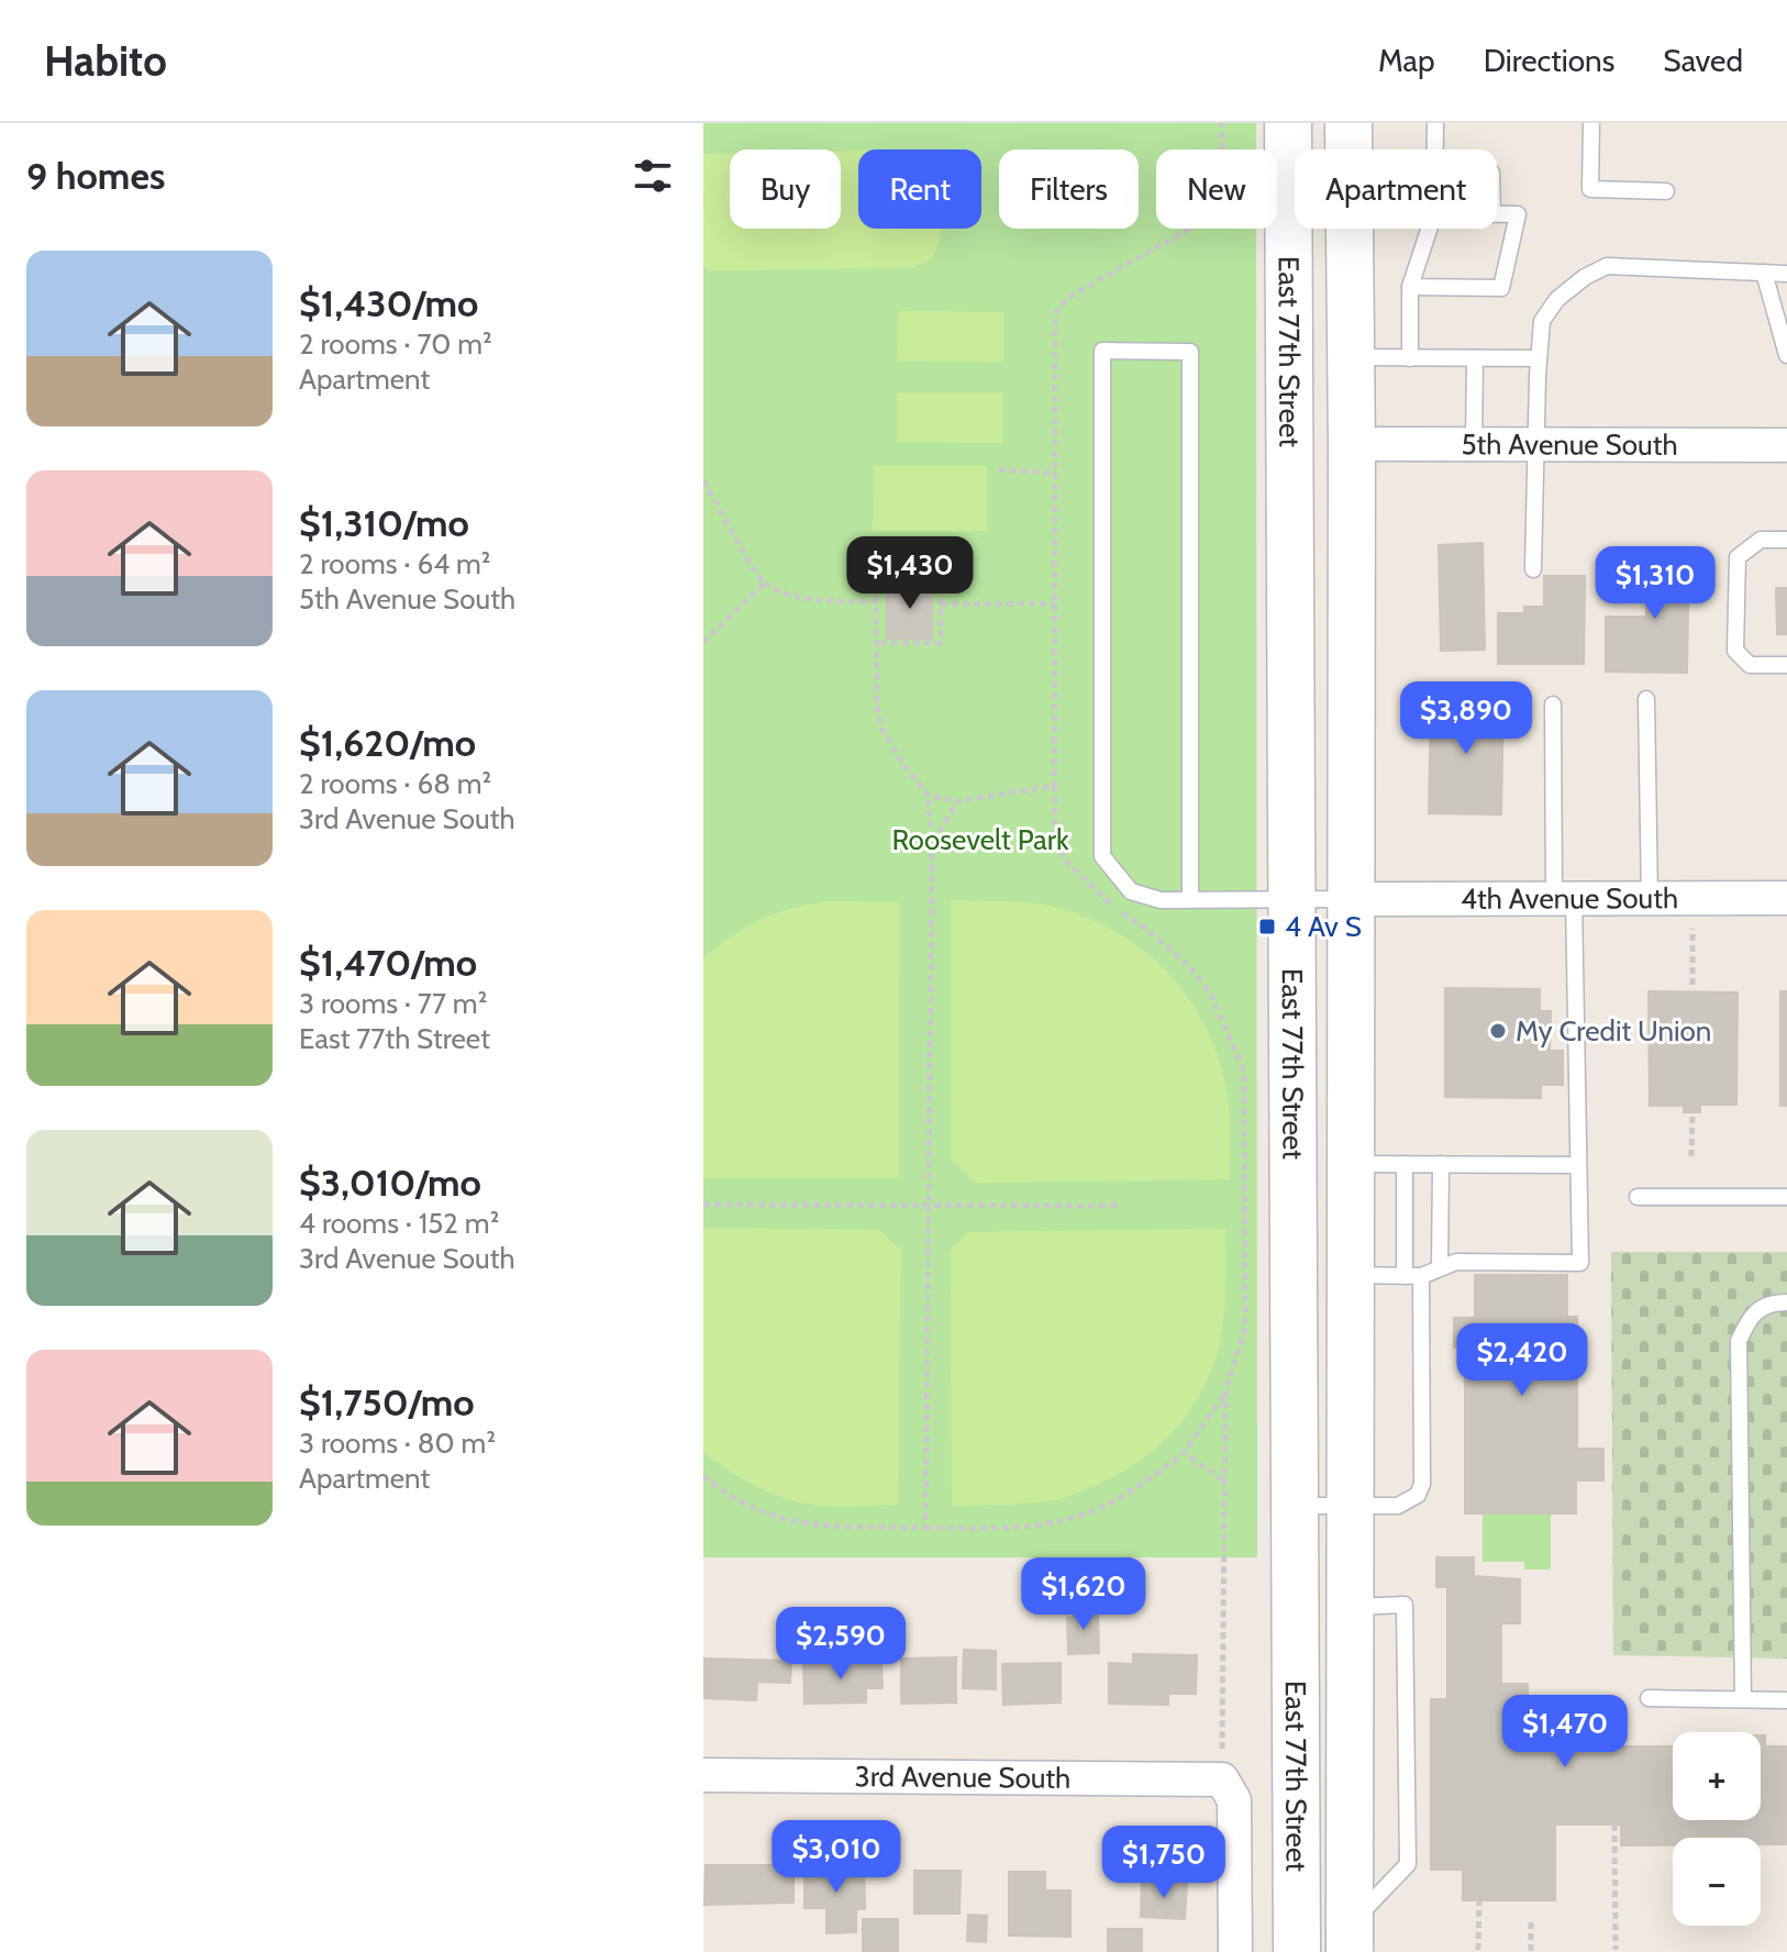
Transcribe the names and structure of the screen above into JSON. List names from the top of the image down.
{
  "streets": {
    "street": [
      "East 77th Street",
      "5th Avenue South",
      "4th Avenue South",
      "3rd Avenue South"
    ]
  },
  "crossings": [
    ["East 77th Street", "5th Avenue South"],
    ["East 77th Street", "4th Avenue South"]
  ],
  "parks": ["Roosevelt Park"],
  "places": {
    "transit": ["4 Av S"],
    "other": ["My Credit Union"]
  },
  "page": {
    "header": "Habito",
    "nav": ["Map", "Directions", "Saved"],
    "heading": "9 homes",
    "chip": [
      "Buy",
      "Rent",
      "Filters",
      "New",
      "Apartment"
    ],
    "list": [
      {
        "name": "$1,430/mo",
        "note": "2 rooms · 70 m² · Apartment"
      },
      {
        "name": "$1,310/mo",
        "note": "2 rooms · 64 m² · 5th Avenue South"
      },
      {
        "name": "$1,620/mo",
        "note": "2 rooms · 68 m² · 3rd Avenue South"
      },
      {
        "name": "$1,470/mo",
        "note": "3 rooms · 77 m² · East 77th Street"
      },
      {
        "name": "$3,010/mo",
        "note": "4 rooms · 152 m² · 3rd Avenue South"
      },
      {
        "name": "$1,750/mo",
        "note": "3 rooms · 80 m² · Apartment"
      }
    ],
    "price": [
      "$1,430",
      "$1,310",
      "$3,890",
      "$2,420",
      "$1,620",
      "$2,590",
      "$1,470",
      "$3,010",
      "$1,750"
    ],
    "map_buttons": ["+", "−"]
  }
}
